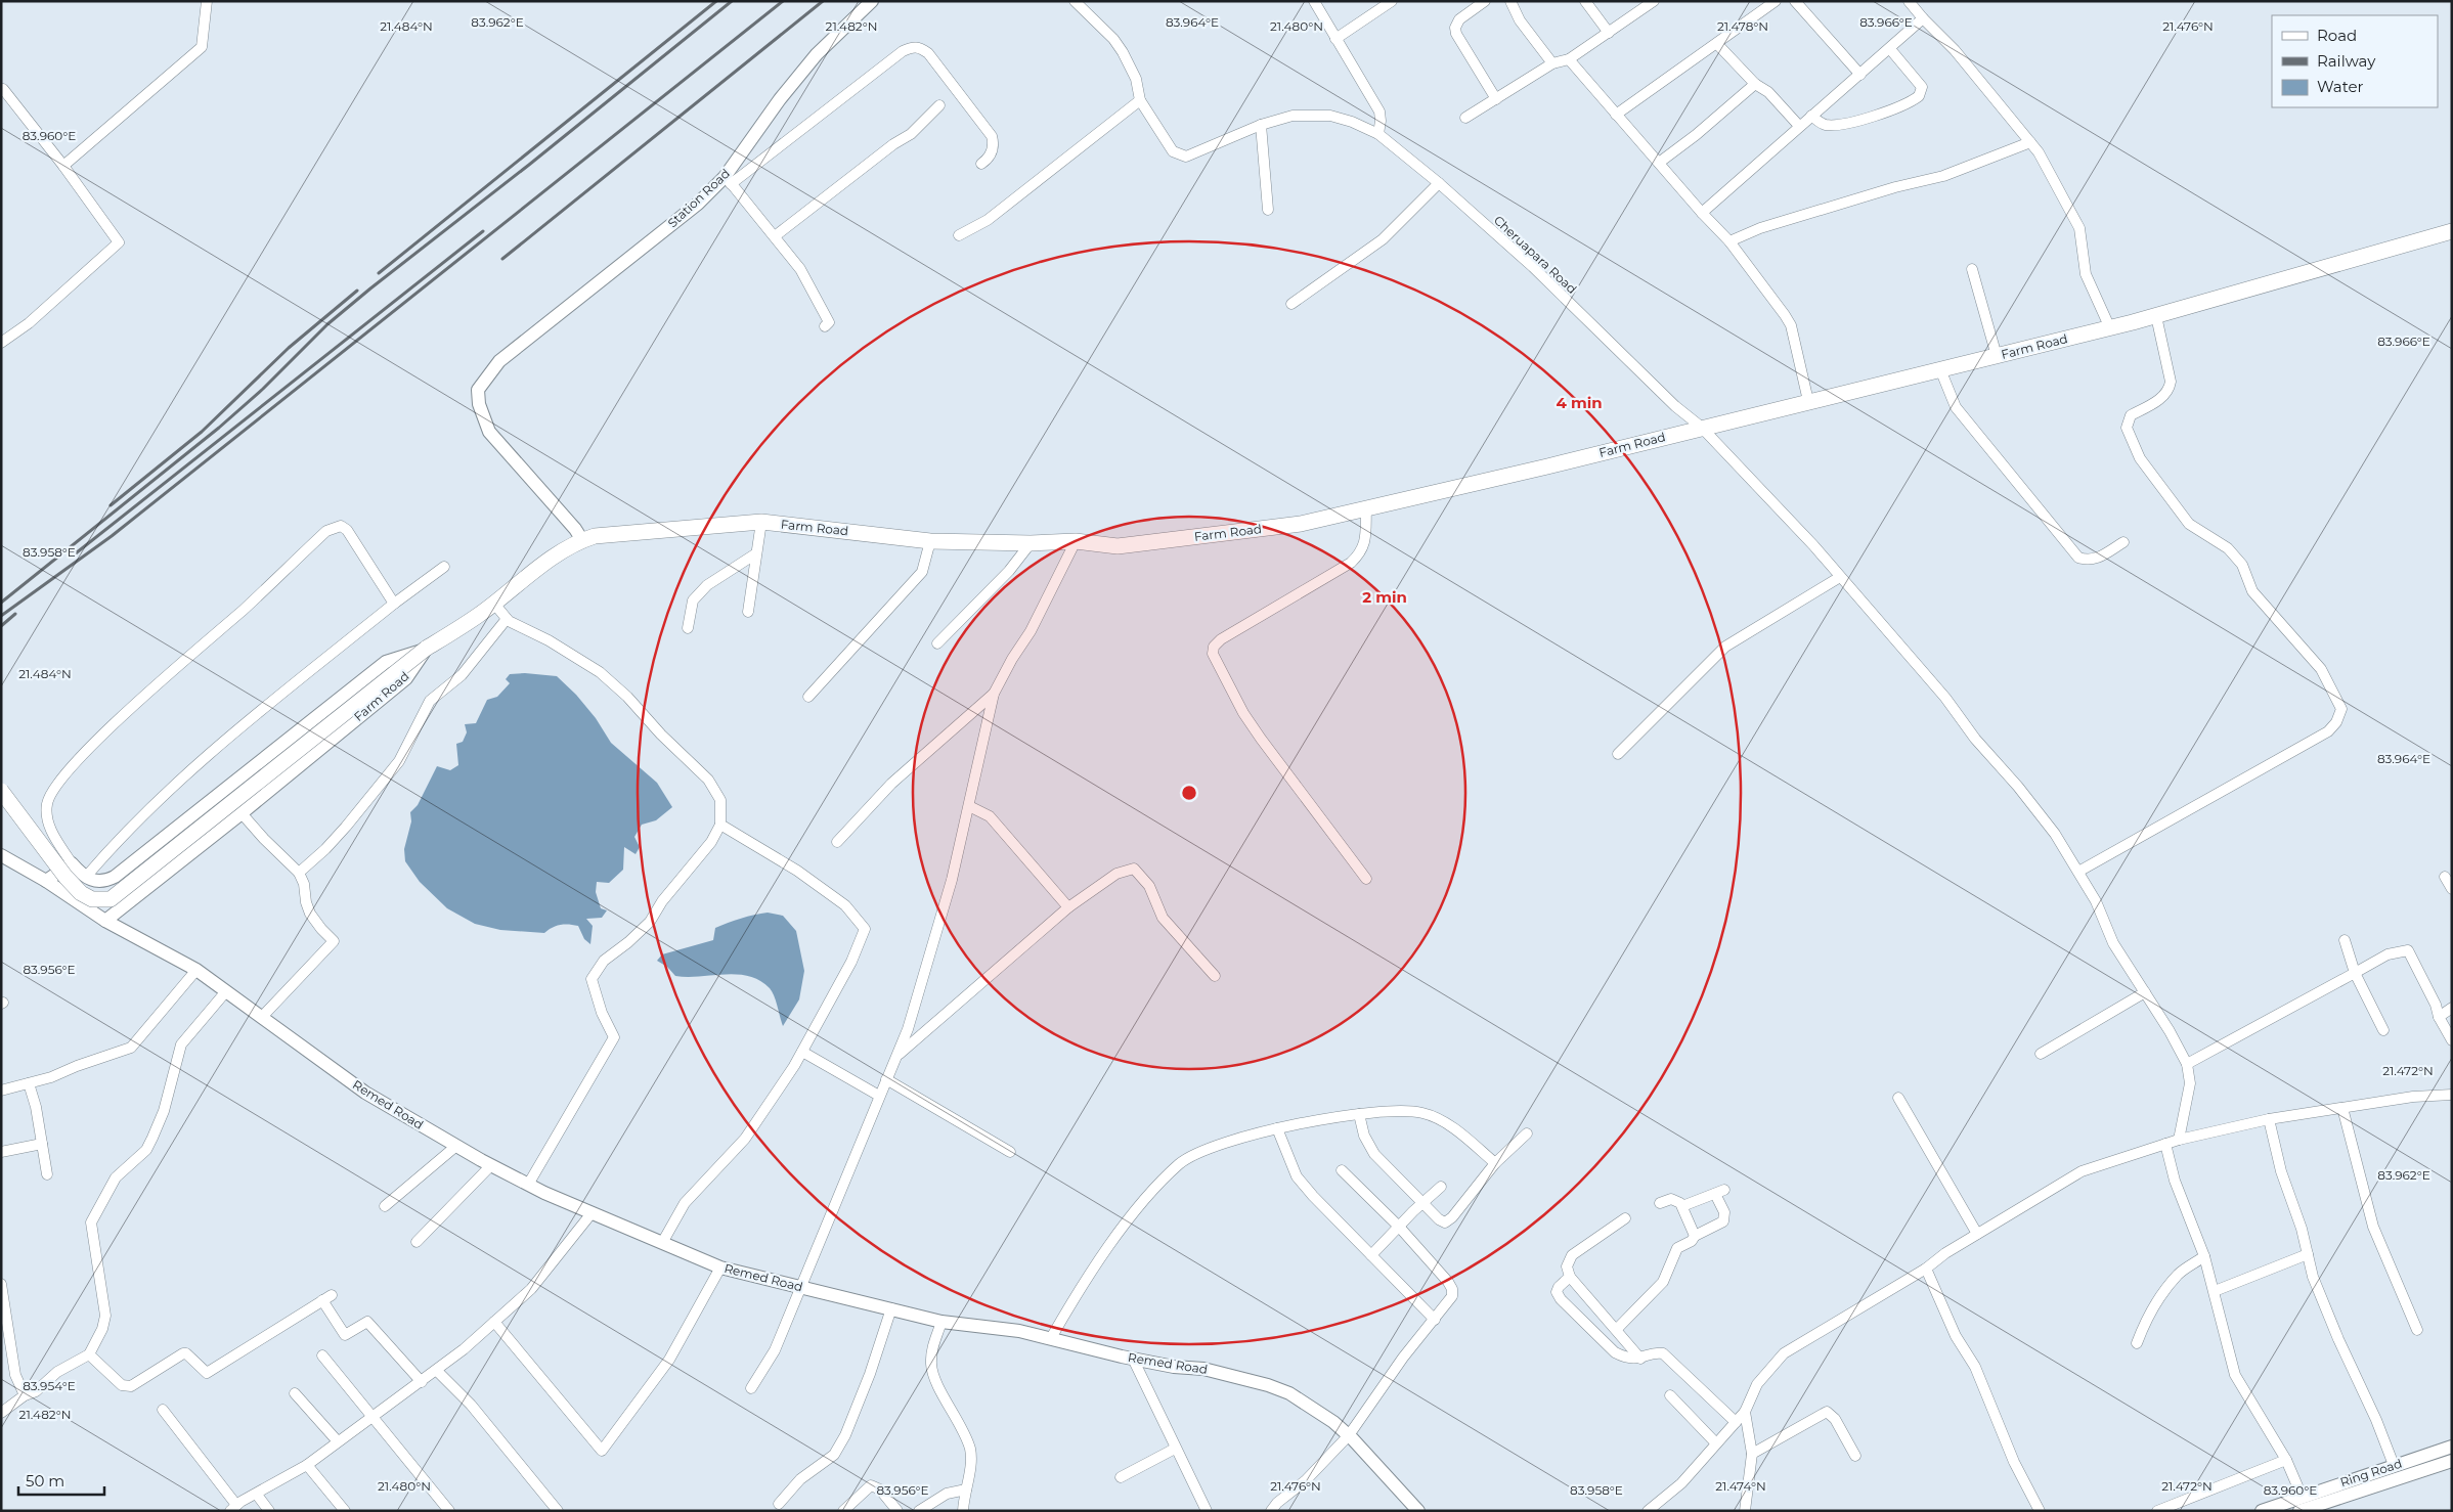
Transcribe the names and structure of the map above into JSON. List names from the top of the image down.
{
  "streets": {
    "main road": ["Farm Road"],
    "street": [
      "Station Road",
      "Cheruapara Road",
      "Remed Road",
      "Ring Road"
    ]
  },
  "crossings": [
    ["Station Road", "Farm Road"],
    ["Cheruapara Road", "Farm Road"],
    ["Farm Road", "Remed Road"]
  ],
  "legend": ["Road", "Railway", "Water"],
  "scale_bar": "50 m",
  "coordinates": [
    "83.962°E",
    "83.964°E",
    "83.966°E",
    "21.476°N",
    "21.484°N",
    "21.482°N",
    "21.480°N",
    "21.478°N",
    "83.960°E",
    "83.958°E",
    "83.956°E",
    "21.472°N",
    "83.954°E",
    "21.474°N"
  ],
  "rings": ["4 min", "2 min"]
}
